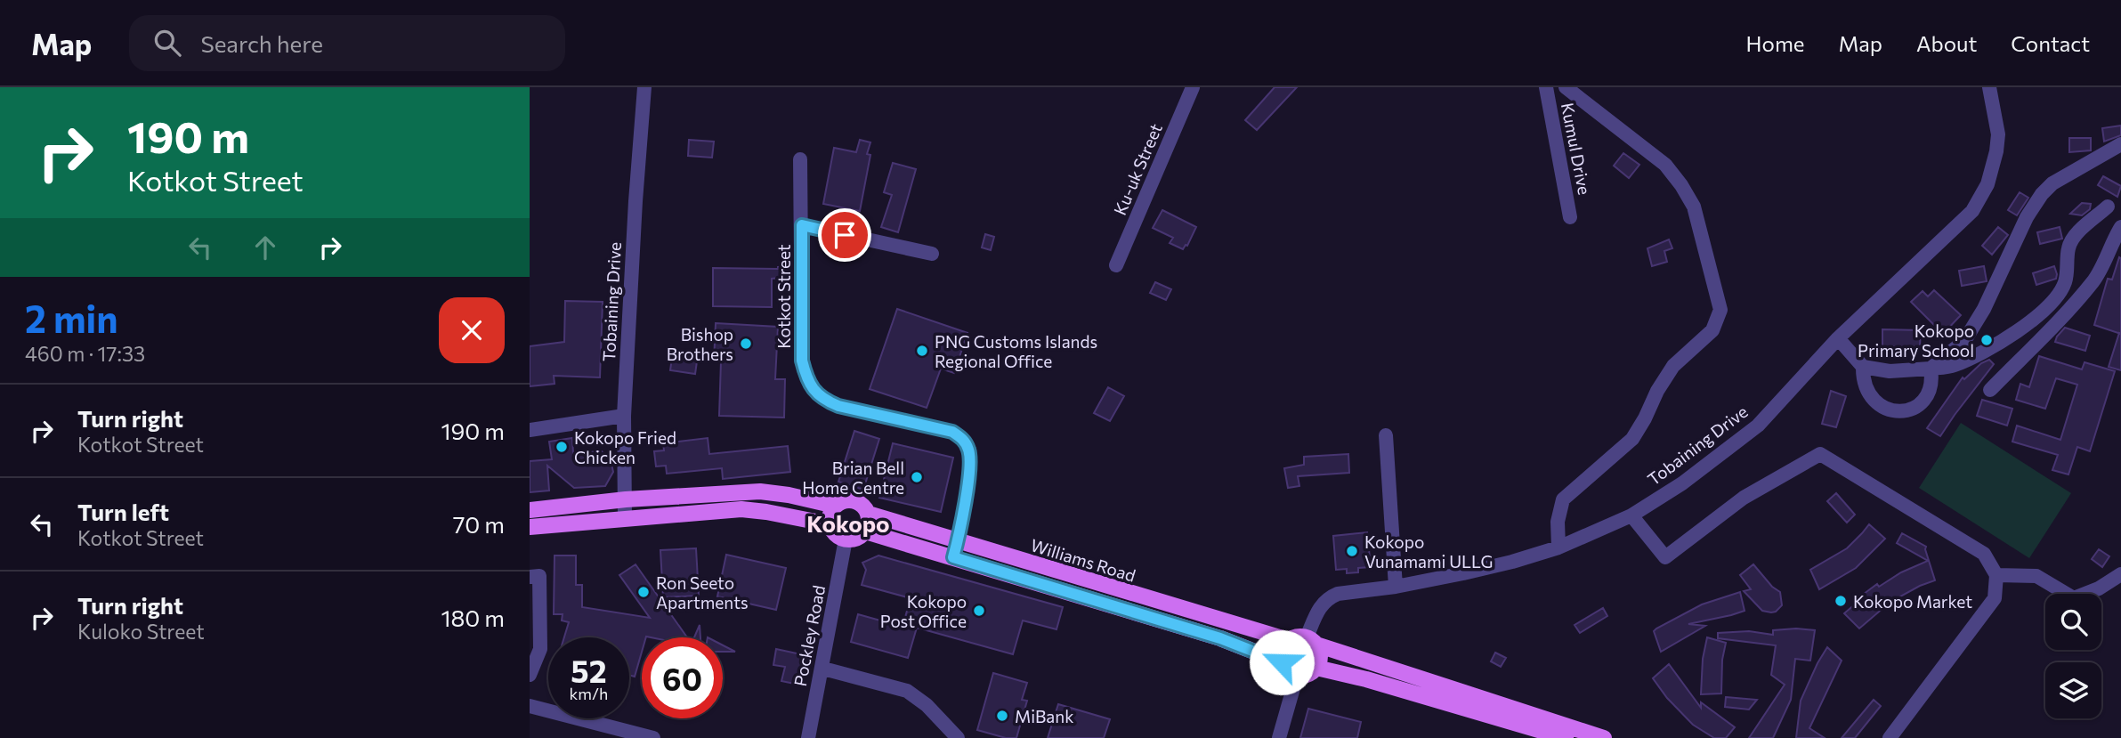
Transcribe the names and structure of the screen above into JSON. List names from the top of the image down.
{
  "streets": {
    "main road": ["Williams Road"],
    "street": [
      "Kumul Drive",
      "Ku-uk Street",
      "Kotkot Street",
      "Tobaining Drive",
      "Pockley Road"
    ]
  },
  "crossings": [
    ["Kotkot Street", "Williams Road"],
    ["Tobaining Drive", "Williams Road"],
    ["Williams Road", "Pockley Road"]
  ],
  "districts": ["Kokopo"],
  "places": [
    "Kokopo Primary School",
    "Bishop Brothers",
    "PNG Customs Islands Regional Office",
    "Kokopo Fried Chicken",
    "Brian Bell Home Centre",
    "Kokopo Vunamami ULLG",
    "Ron Seeto Apartments",
    "Kokopo Market",
    "Kokopo Post Office",
    "MiBank"
  ],
  "page": {
    "header": "Map",
    "search": "Search here",
    "nav": [
      "Home",
      "Map",
      "About",
      "Contact"
    ],
    "turn": ["190 m", "Kotkot Street"],
    "heading": ["2 min", "460 m · 17:33"],
    "list": [
      {
        "name": "Turn right",
        "note": "Kotkot Street",
        "value": "190 m"
      },
      {
        "name": "Turn left",
        "note": "Kotkot Street",
        "value": "70 m"
      },
      {
        "name": "Turn right",
        "note": "Kuloko Street",
        "value": "180 m"
      }
    ],
    "speed": "52 km/h",
    "limit": "60"
  }
}
